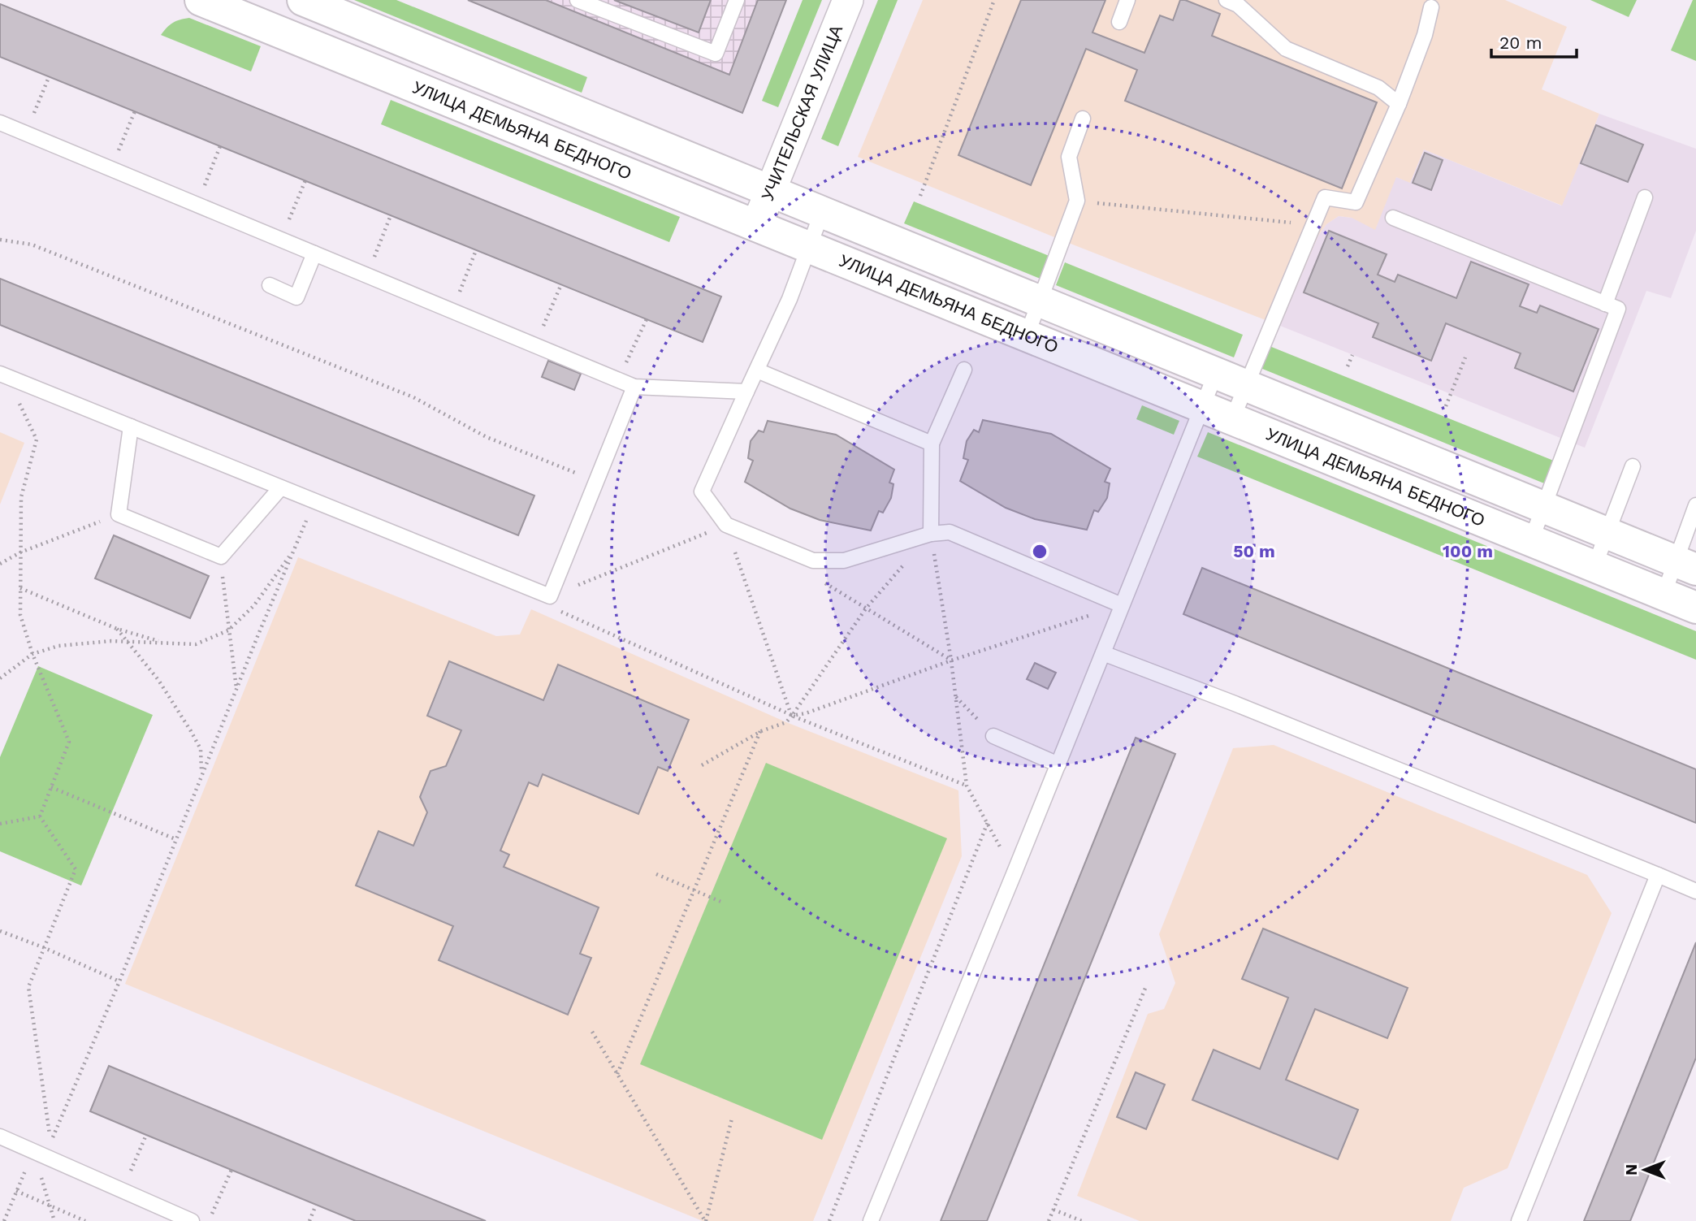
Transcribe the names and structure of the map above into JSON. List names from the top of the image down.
{
  "streets": {
    "street": ["УЧИТЕЛЬСКАЯ УЛИЦА", "УЛИЦА ДЕМЬЯНА БЕДНОГО"]
  },
  "crossings": [
    ["УЧИТЕЛЬСКАЯ УЛИЦА", "УЛИЦА ДЕМЬЯНА БЕДНОГО"]
  ],
  "scale_bar": "20 m",
  "north": "left",
  "rings": ["50 m", "100 m"]
}
